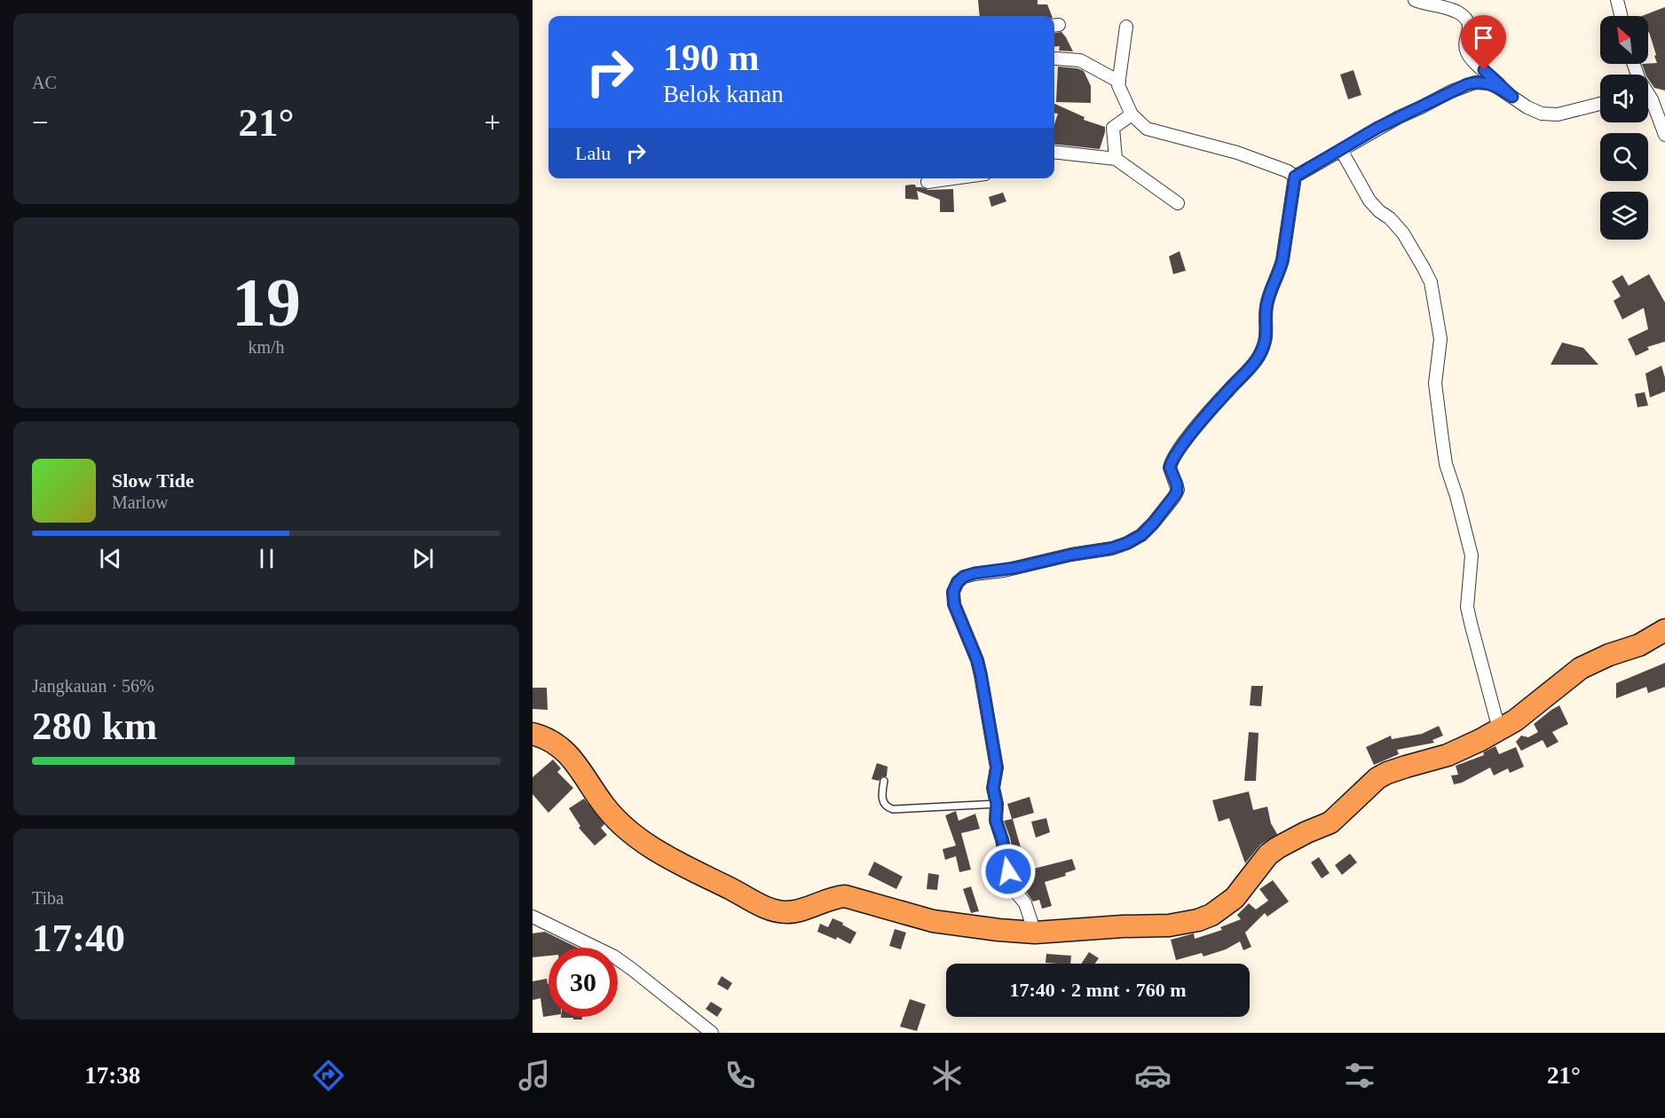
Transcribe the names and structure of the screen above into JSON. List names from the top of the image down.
{
  "north": "top left",
  "page": {
    "tile": [
      "AC",
      ["19", "km/h"],
      ["Jangkauan · 56%", "280 km"],
      ["Tiba", "17:40"]
    ],
    "turn": ["190 m", "Belok kanan"],
    "heat": ["−", "21°", "+"],
    "then": "Lalu",
    "song": ["Slow Tide", "Marlow"],
    "limit": "30",
    "trip": "17:40 · 2 mnt · 760 m",
    "tabs": ["17:38", "21°"]
  }
}
